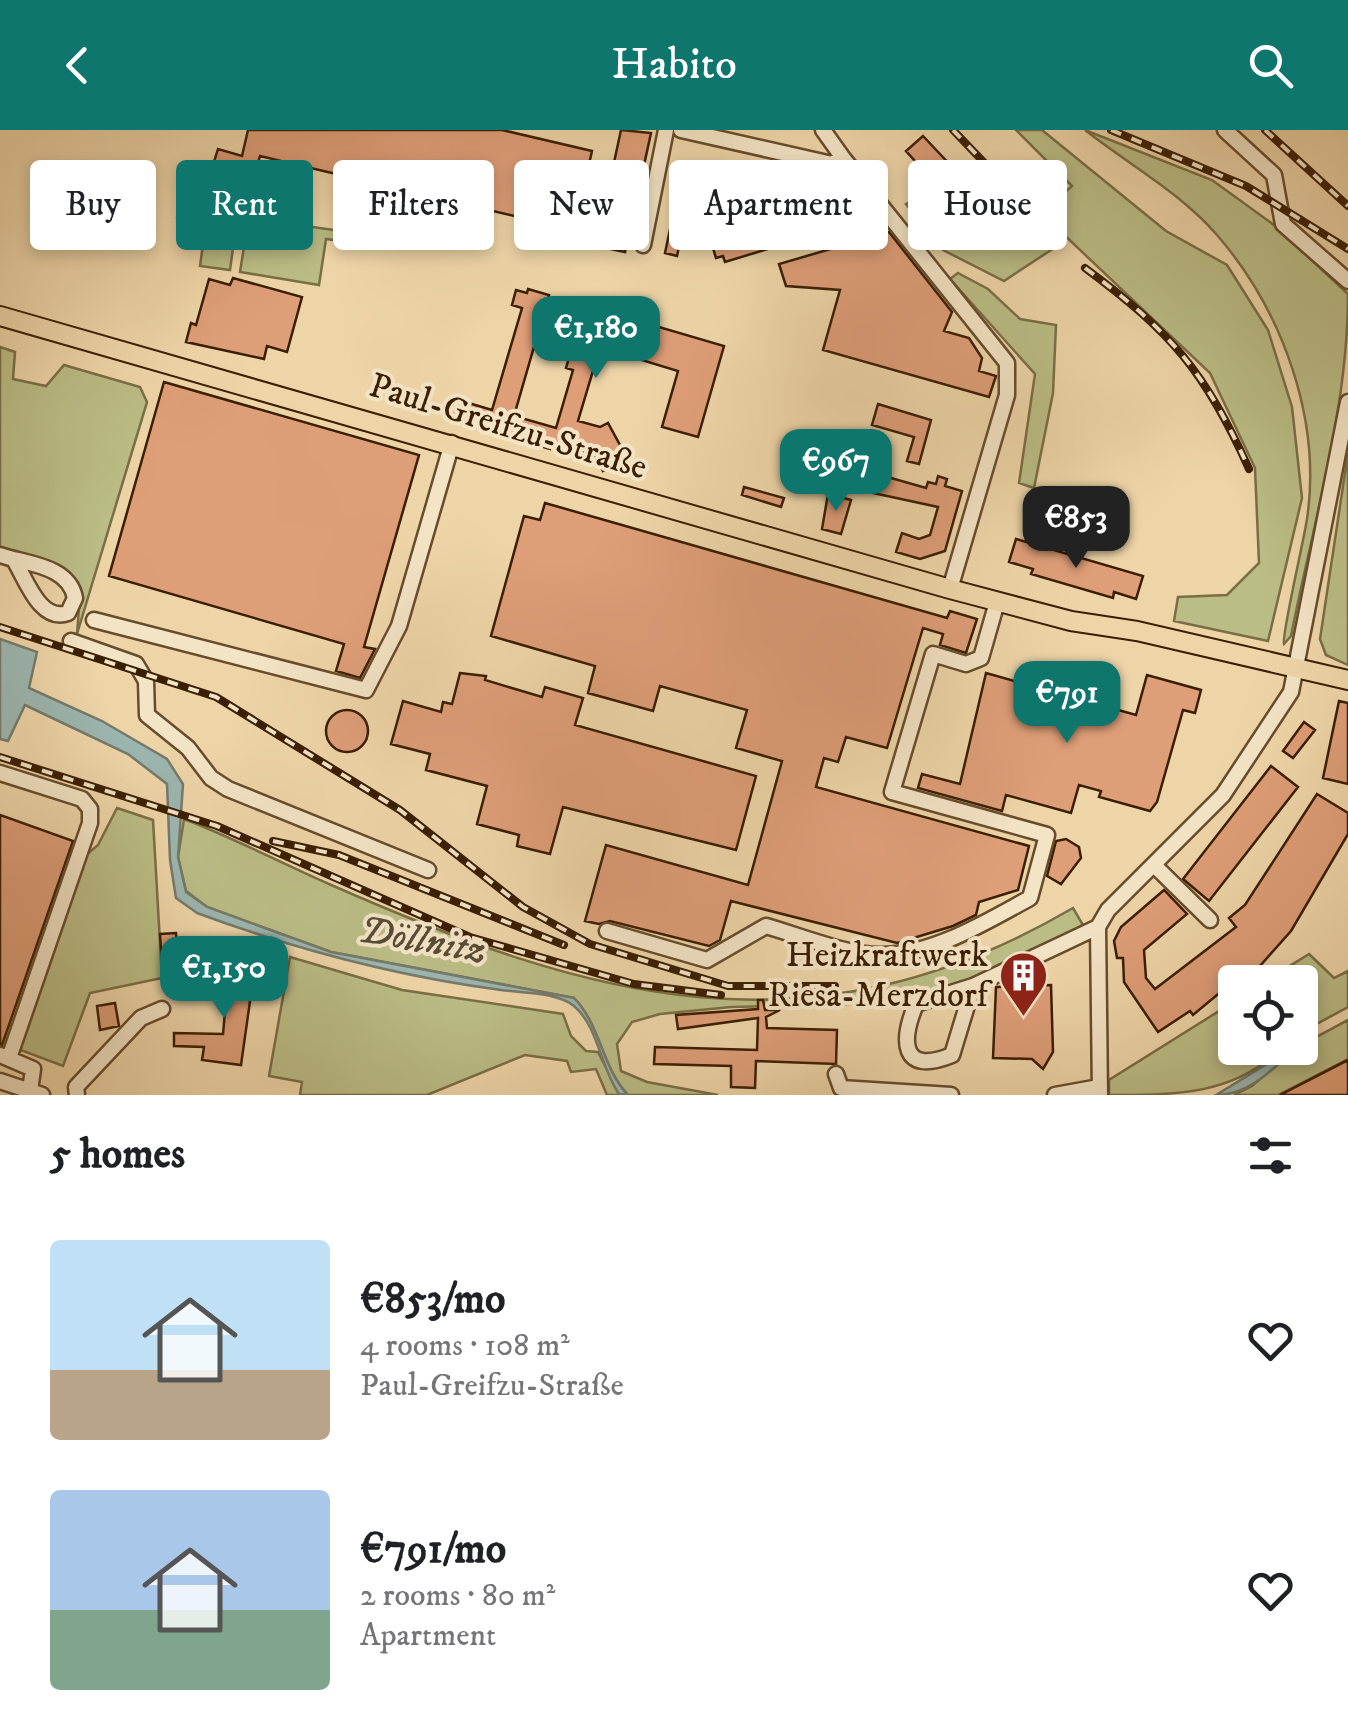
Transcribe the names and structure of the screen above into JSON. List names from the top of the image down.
{
  "streets": {
    "main road": ["Paul-Greifzu-Straße"]
  },
  "water": ["Döllnitz"],
  "places": {
    "building": ["Heizkraftwerk Riesa-Merzdorf"]
  },
  "page": {
    "header": "Habito",
    "chip": [
      "Buy",
      "Rent",
      "Filters",
      "New",
      "Apartment",
      "House"
    ],
    "price": [
      "€1,180",
      "€967",
      "€853",
      "€791",
      "€1,150"
    ],
    "heading": "5 homes",
    "list": [
      {
        "name": "€853/mo",
        "note": "4 rooms · 108 m² · Paul-Greifzu-Straße"
      },
      {
        "name": "€791/mo",
        "note": "2 rooms · 80 m² · Apartment"
      }
    ]
  }
}
